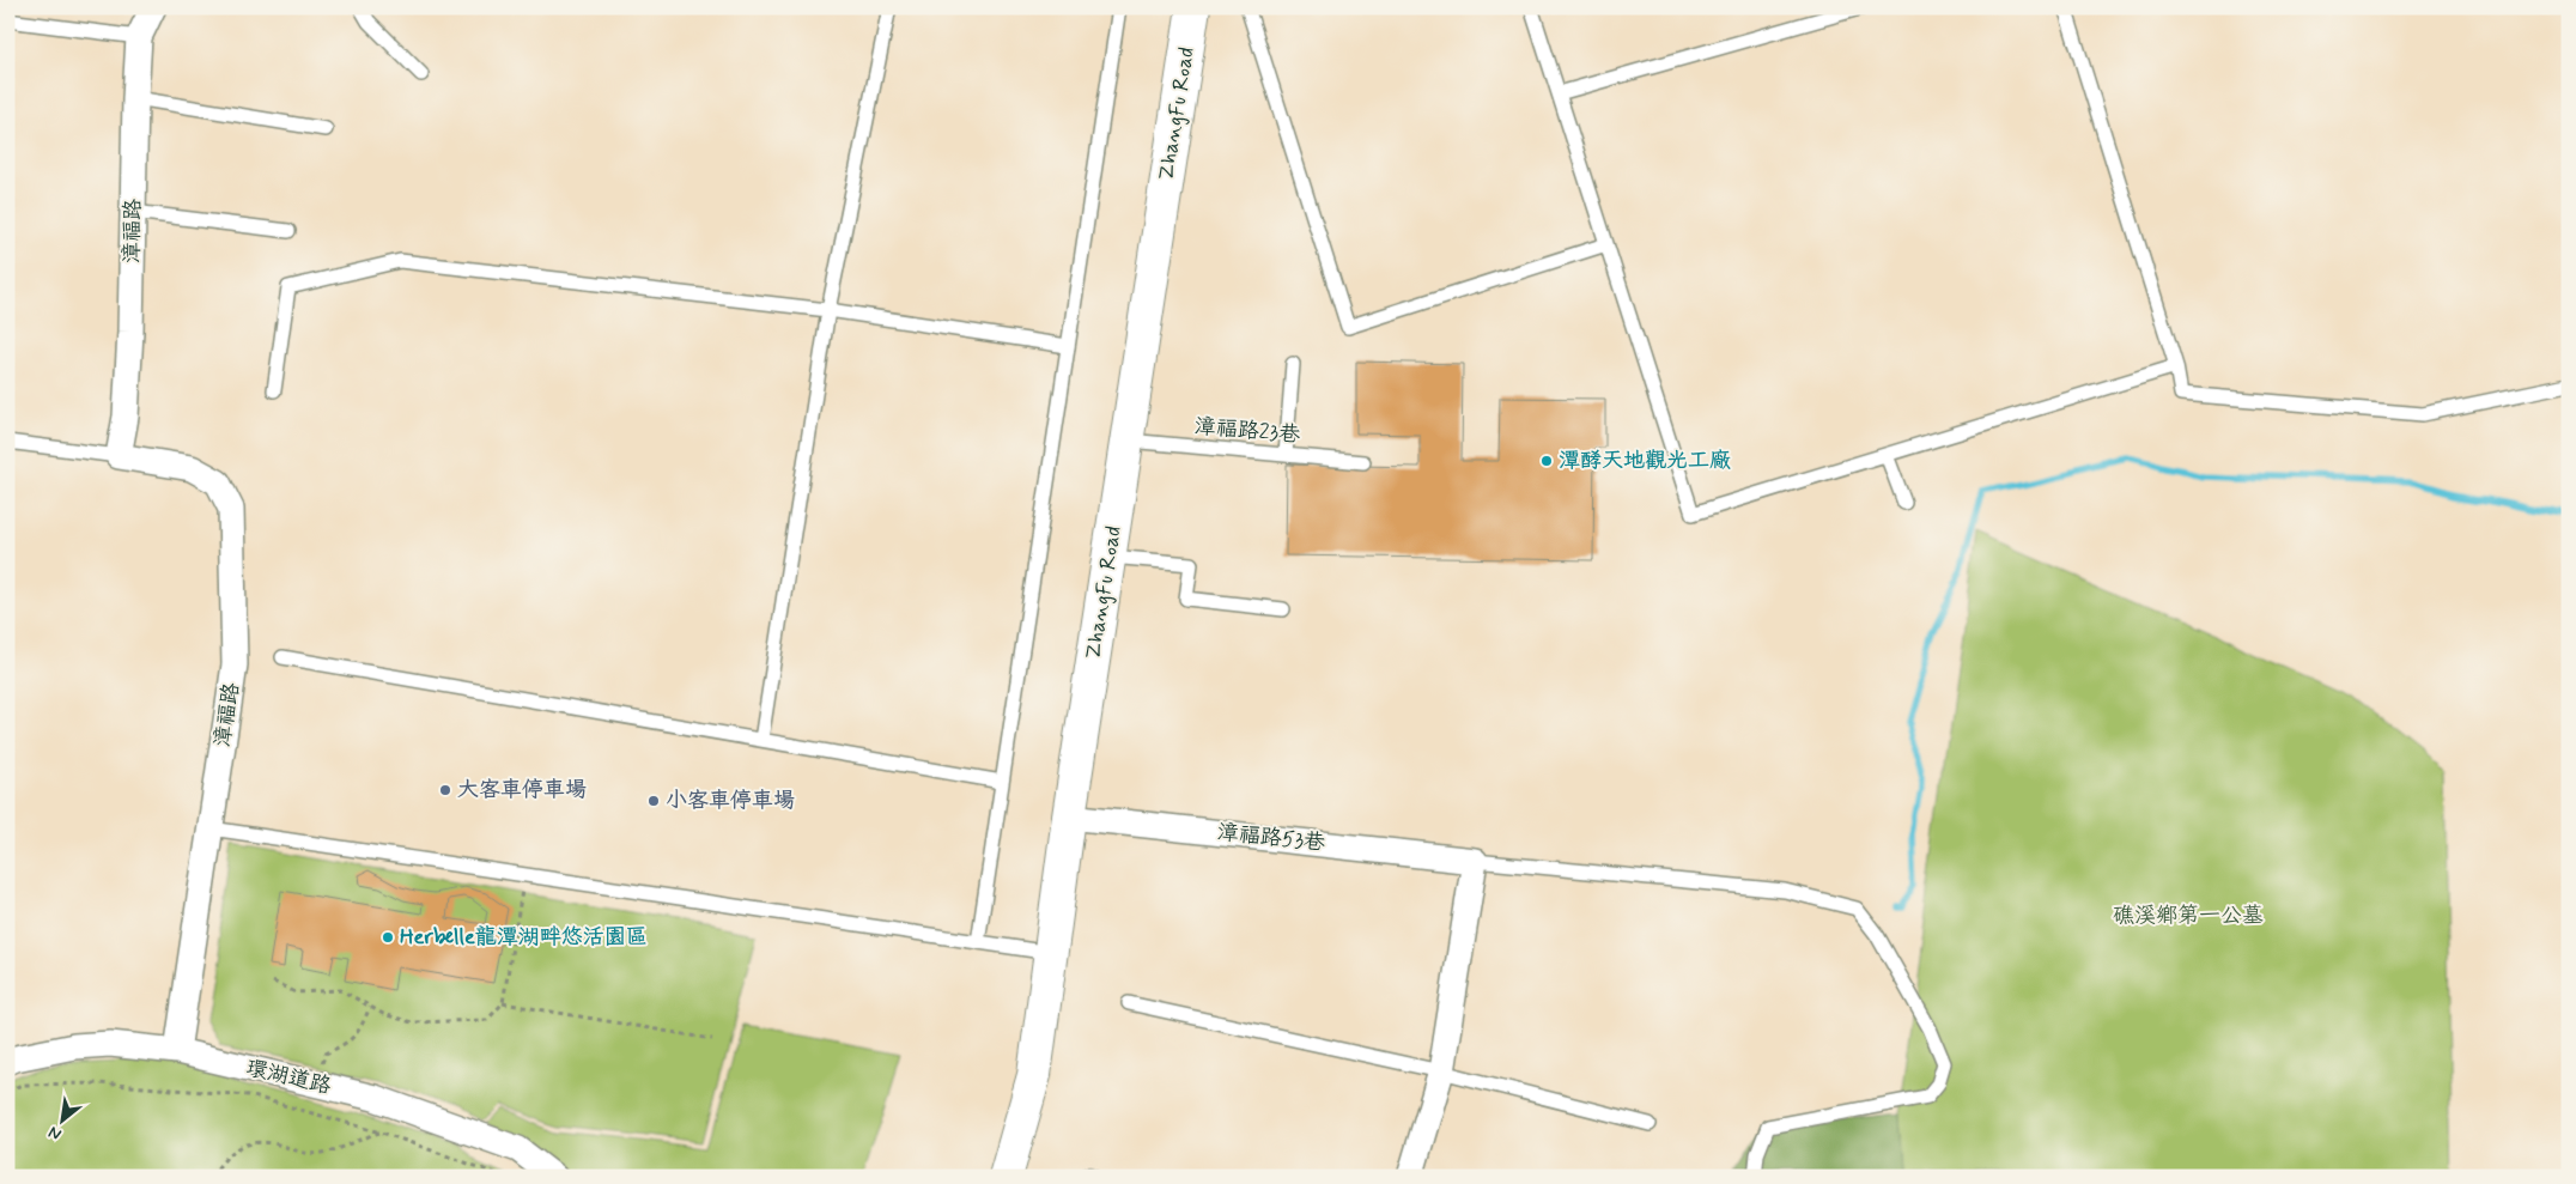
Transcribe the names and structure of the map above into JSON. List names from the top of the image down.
{
  "streets": {
    "street": [
      "ZhangFu Road",
      "漳福路",
      "漳福路53巷",
      "環湖道路"
    ],
    "lane": ["漳福路23巷"]
  },
  "crossings": [
    ["ZhangFu Road", "漳福路23巷"],
    ["ZhangFu Road", "漳福路53巷"],
    ["漳福路", "環湖道路"]
  ],
  "parks": ["礁溪鄉第一公墓"],
  "places": [
    "潭酵天地觀光工廠",
    "大客車停車場",
    "小客車停車場",
    "Herbelle龍潭湖畔悠活園區"
  ],
  "north": "bottom left"
}
